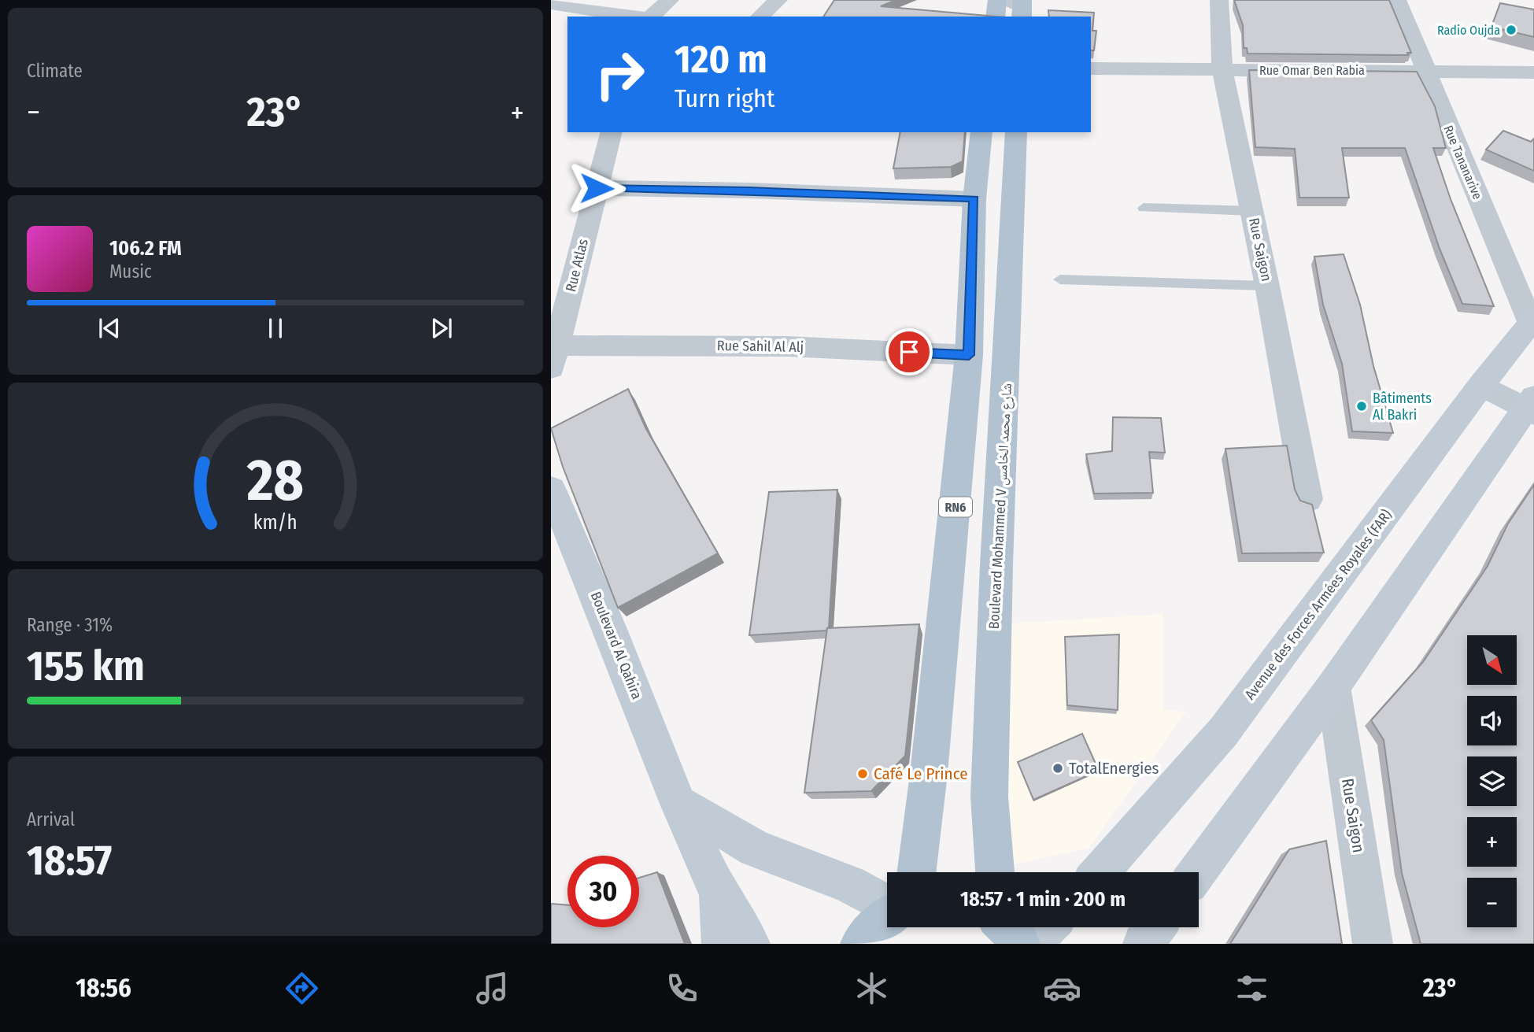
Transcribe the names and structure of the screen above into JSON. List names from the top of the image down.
{
  "streets": {
    "main road": [
      "Boulevard Mohammed V شارع محمد الخامس",
      "RN6",
      "Avenue des Forces Armées Royales (FAR)",
      "Boulevard Al Qahira"
    ],
    "street": [
      "Rue Omar Ben Rabia",
      "Rue Tananarive",
      "Rue Saigon",
      "Rue Atlas",
      "Rue Sahil Al Alj"
    ]
  },
  "crossings": [
    ["Rue Omar Ben Rabia", "Rue Tananarive"],
    ["Rue Omar Ben Rabia", "Rue Saigon"],
    ["Rue Tananarive", "Avenue des Forces Armées Royales (FAR)"],
    ["Rue Atlas", "Rue Sahil Al Alj"],
    ["Rue Sahil Al Alj", "RN6"]
  ],
  "places": [
    "Radio Oujda",
    "Bâtiments Al Bakri",
    "TotalEnergies",
    "Café Le Prince"
  ],
  "north": "bottom right",
  "page": {
    "tile": [
      "Climate",
      ["Range · 31%", "155 km"],
      ["Arrival", "18:57"]
    ],
    "turn": ["120 m", "Turn right"],
    "heat": ["−", "23°", "+"],
    "song": ["106.2 FM", "Music"],
    "map_buttons": ["+", "−"],
    "limit": "30",
    "trip": "18:57 · 1 min · 200 m",
    "tabs": ["18:56", "23°"],
    "gauge": ["28", "km/h"]
  }
}
